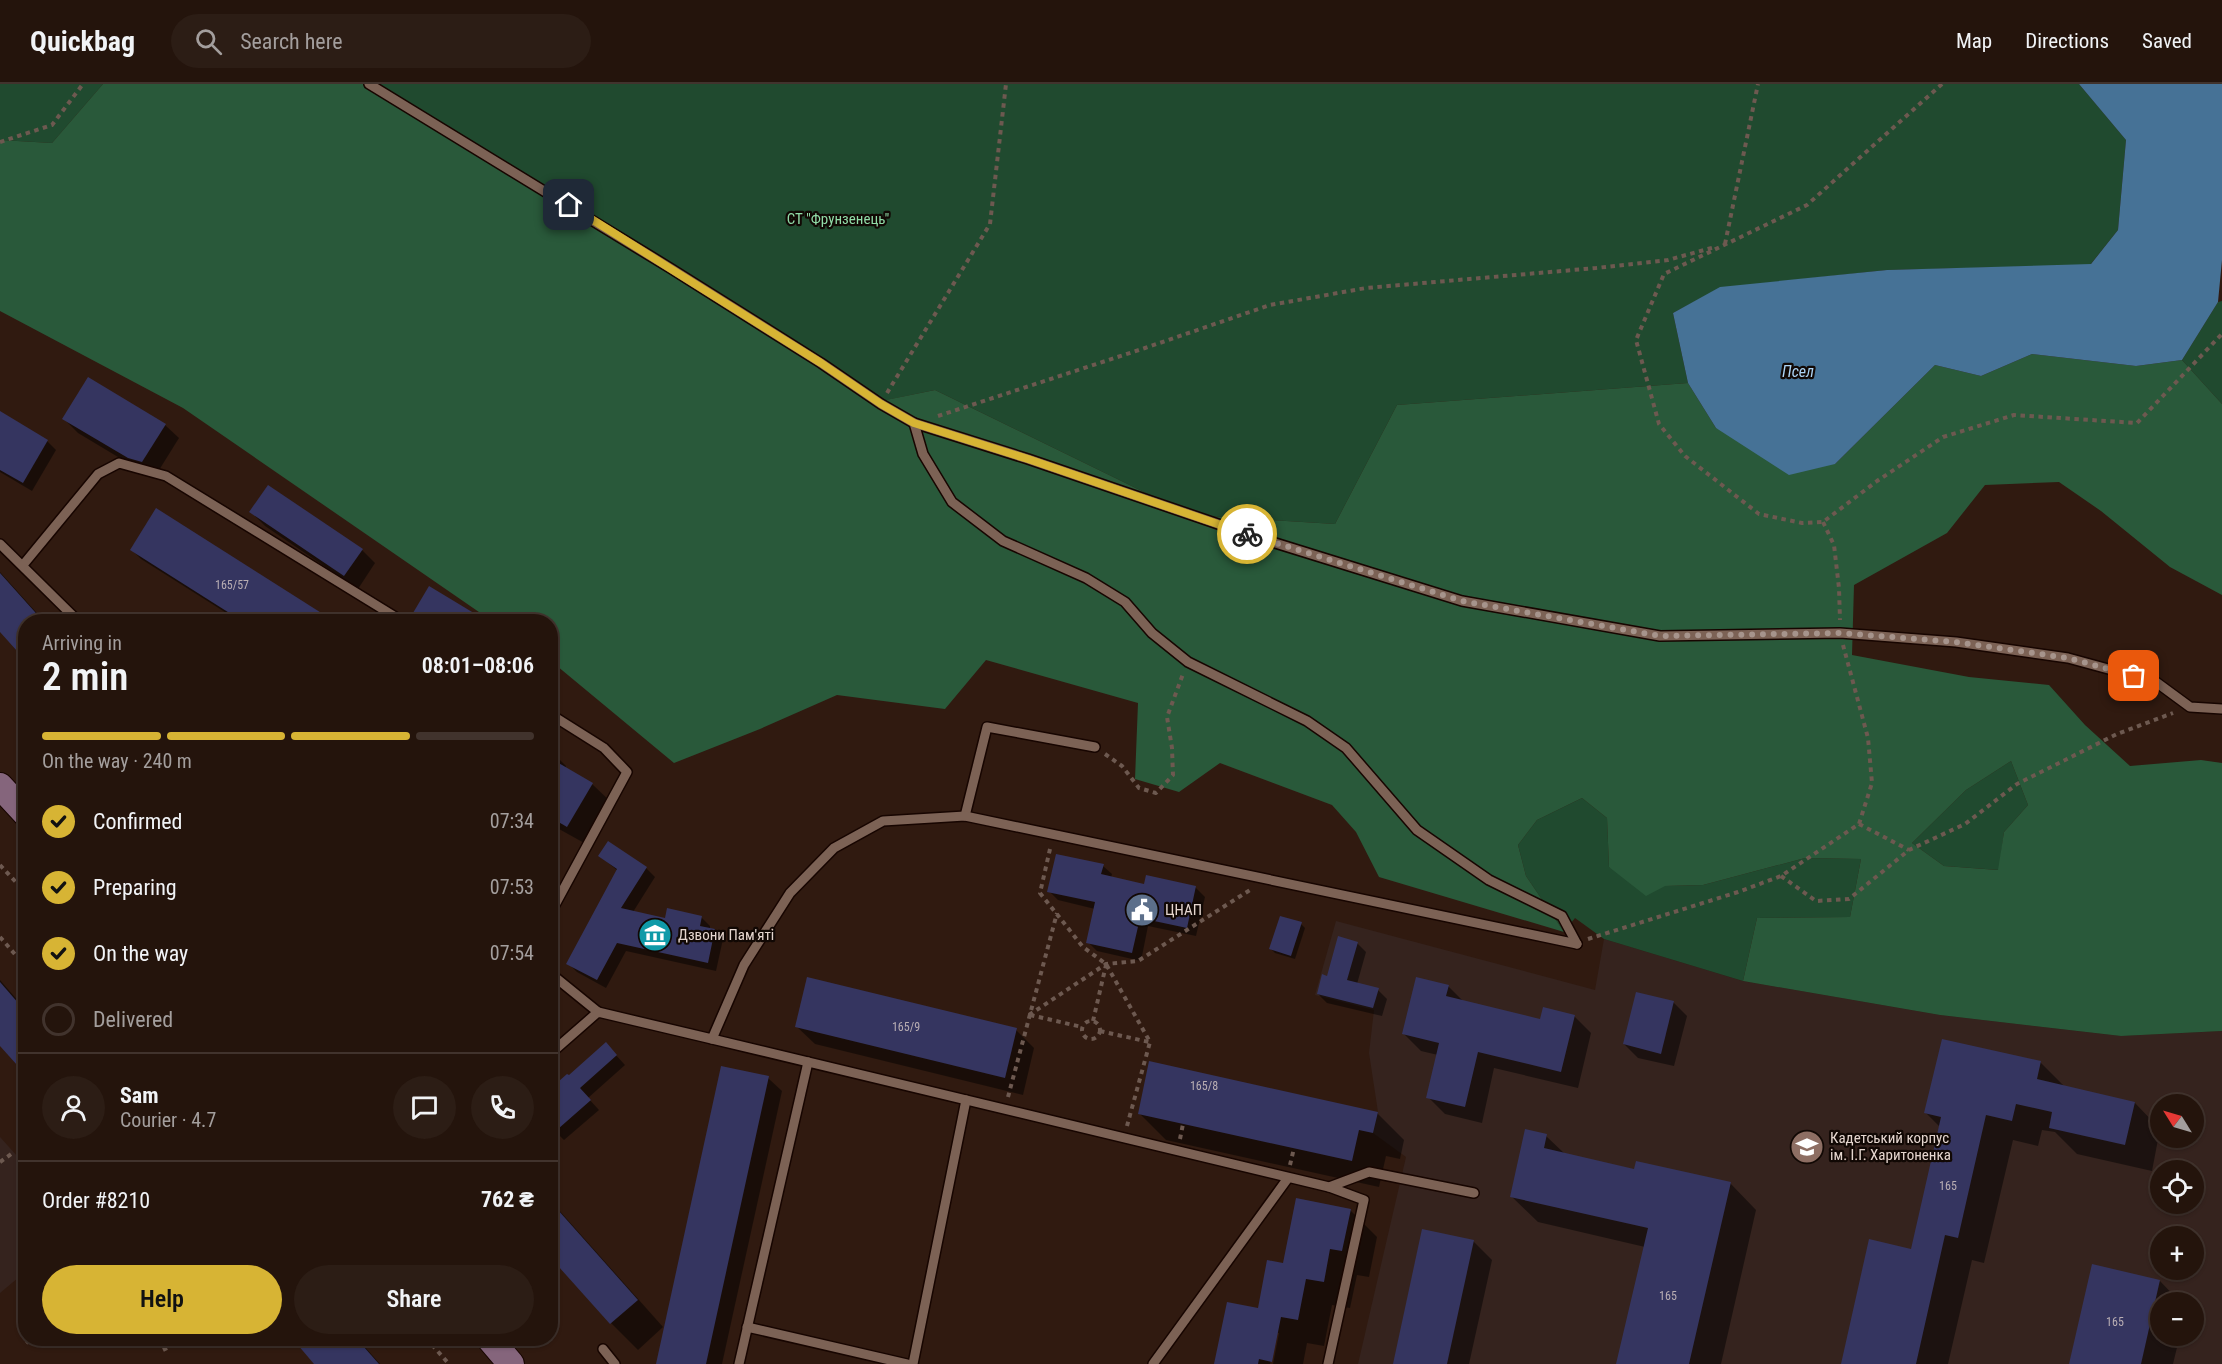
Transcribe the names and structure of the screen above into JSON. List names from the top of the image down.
{
  "water": ["Псел"],
  "parks": ["СТ \"Фрунзенець\""],
  "places": {
    "public building": ["ЦНАП"],
    "museum": ["Дзвони Пам'яті"],
    "school or university": ["Кадетський корпус ім. І.Г. Харитоненка"]
  },
  "house_numbers": [
    "165/57",
    "165/9",
    "165/8",
    "165",
    "165",
    "165"
  ],
  "north": "top left",
  "page": {
    "header": "Quickbag",
    "search": "Search here",
    "nav": ["Map", "Directions", "Saved"],
    "heading": ["2 min", "Arriving in", "08:01–08:06"],
    "panel": [
      "Sam",
      "Courier · 4.7",
      "Order #8210",
      "762 ₴"
    ],
    "bar": "On the way · 240 m",
    "list": [
      ["Confirmed", "07:34"],
      ["Preparing", "07:53"],
      ["On the way", "07:54"],
      "Delivered"
    ],
    "map_buttons": ["+", "−"],
    "buttons": ["Help", "Share"]
  }
}
